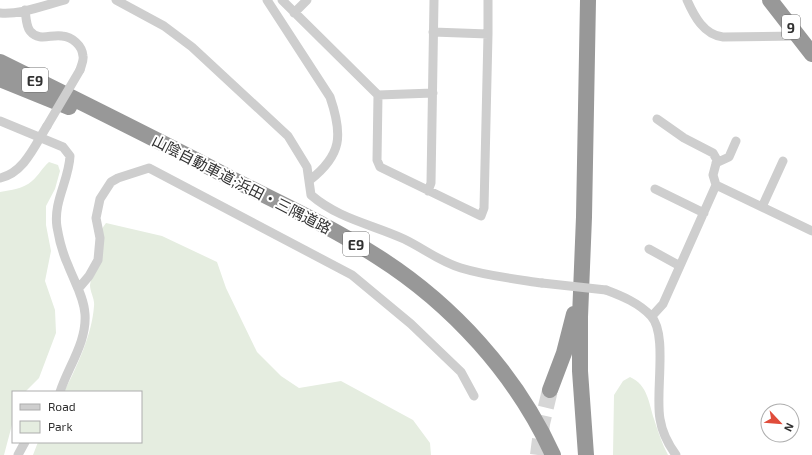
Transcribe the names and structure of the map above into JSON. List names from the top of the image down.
{
  "streets": {
    "highway": ["9", "E9", "山陰自動車道;浜田・三隅道路"]
  },
  "legend": ["Road", "Park"],
  "north": "bottom right"
}
